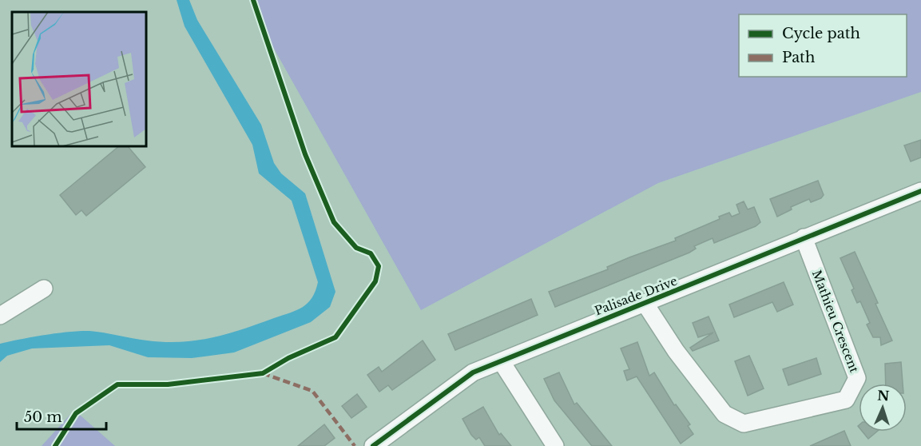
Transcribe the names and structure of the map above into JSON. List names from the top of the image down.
{
  "streets": {
    "street": ["Palisade Drive", "Mathieu Crescent"]
  },
  "crossings": [
    ["Palisade Drive", "Mathieu Crescent"]
  ],
  "legend": ["Cycle path", "Path"],
  "scale_bar": "50 m",
  "north": "top"
}
